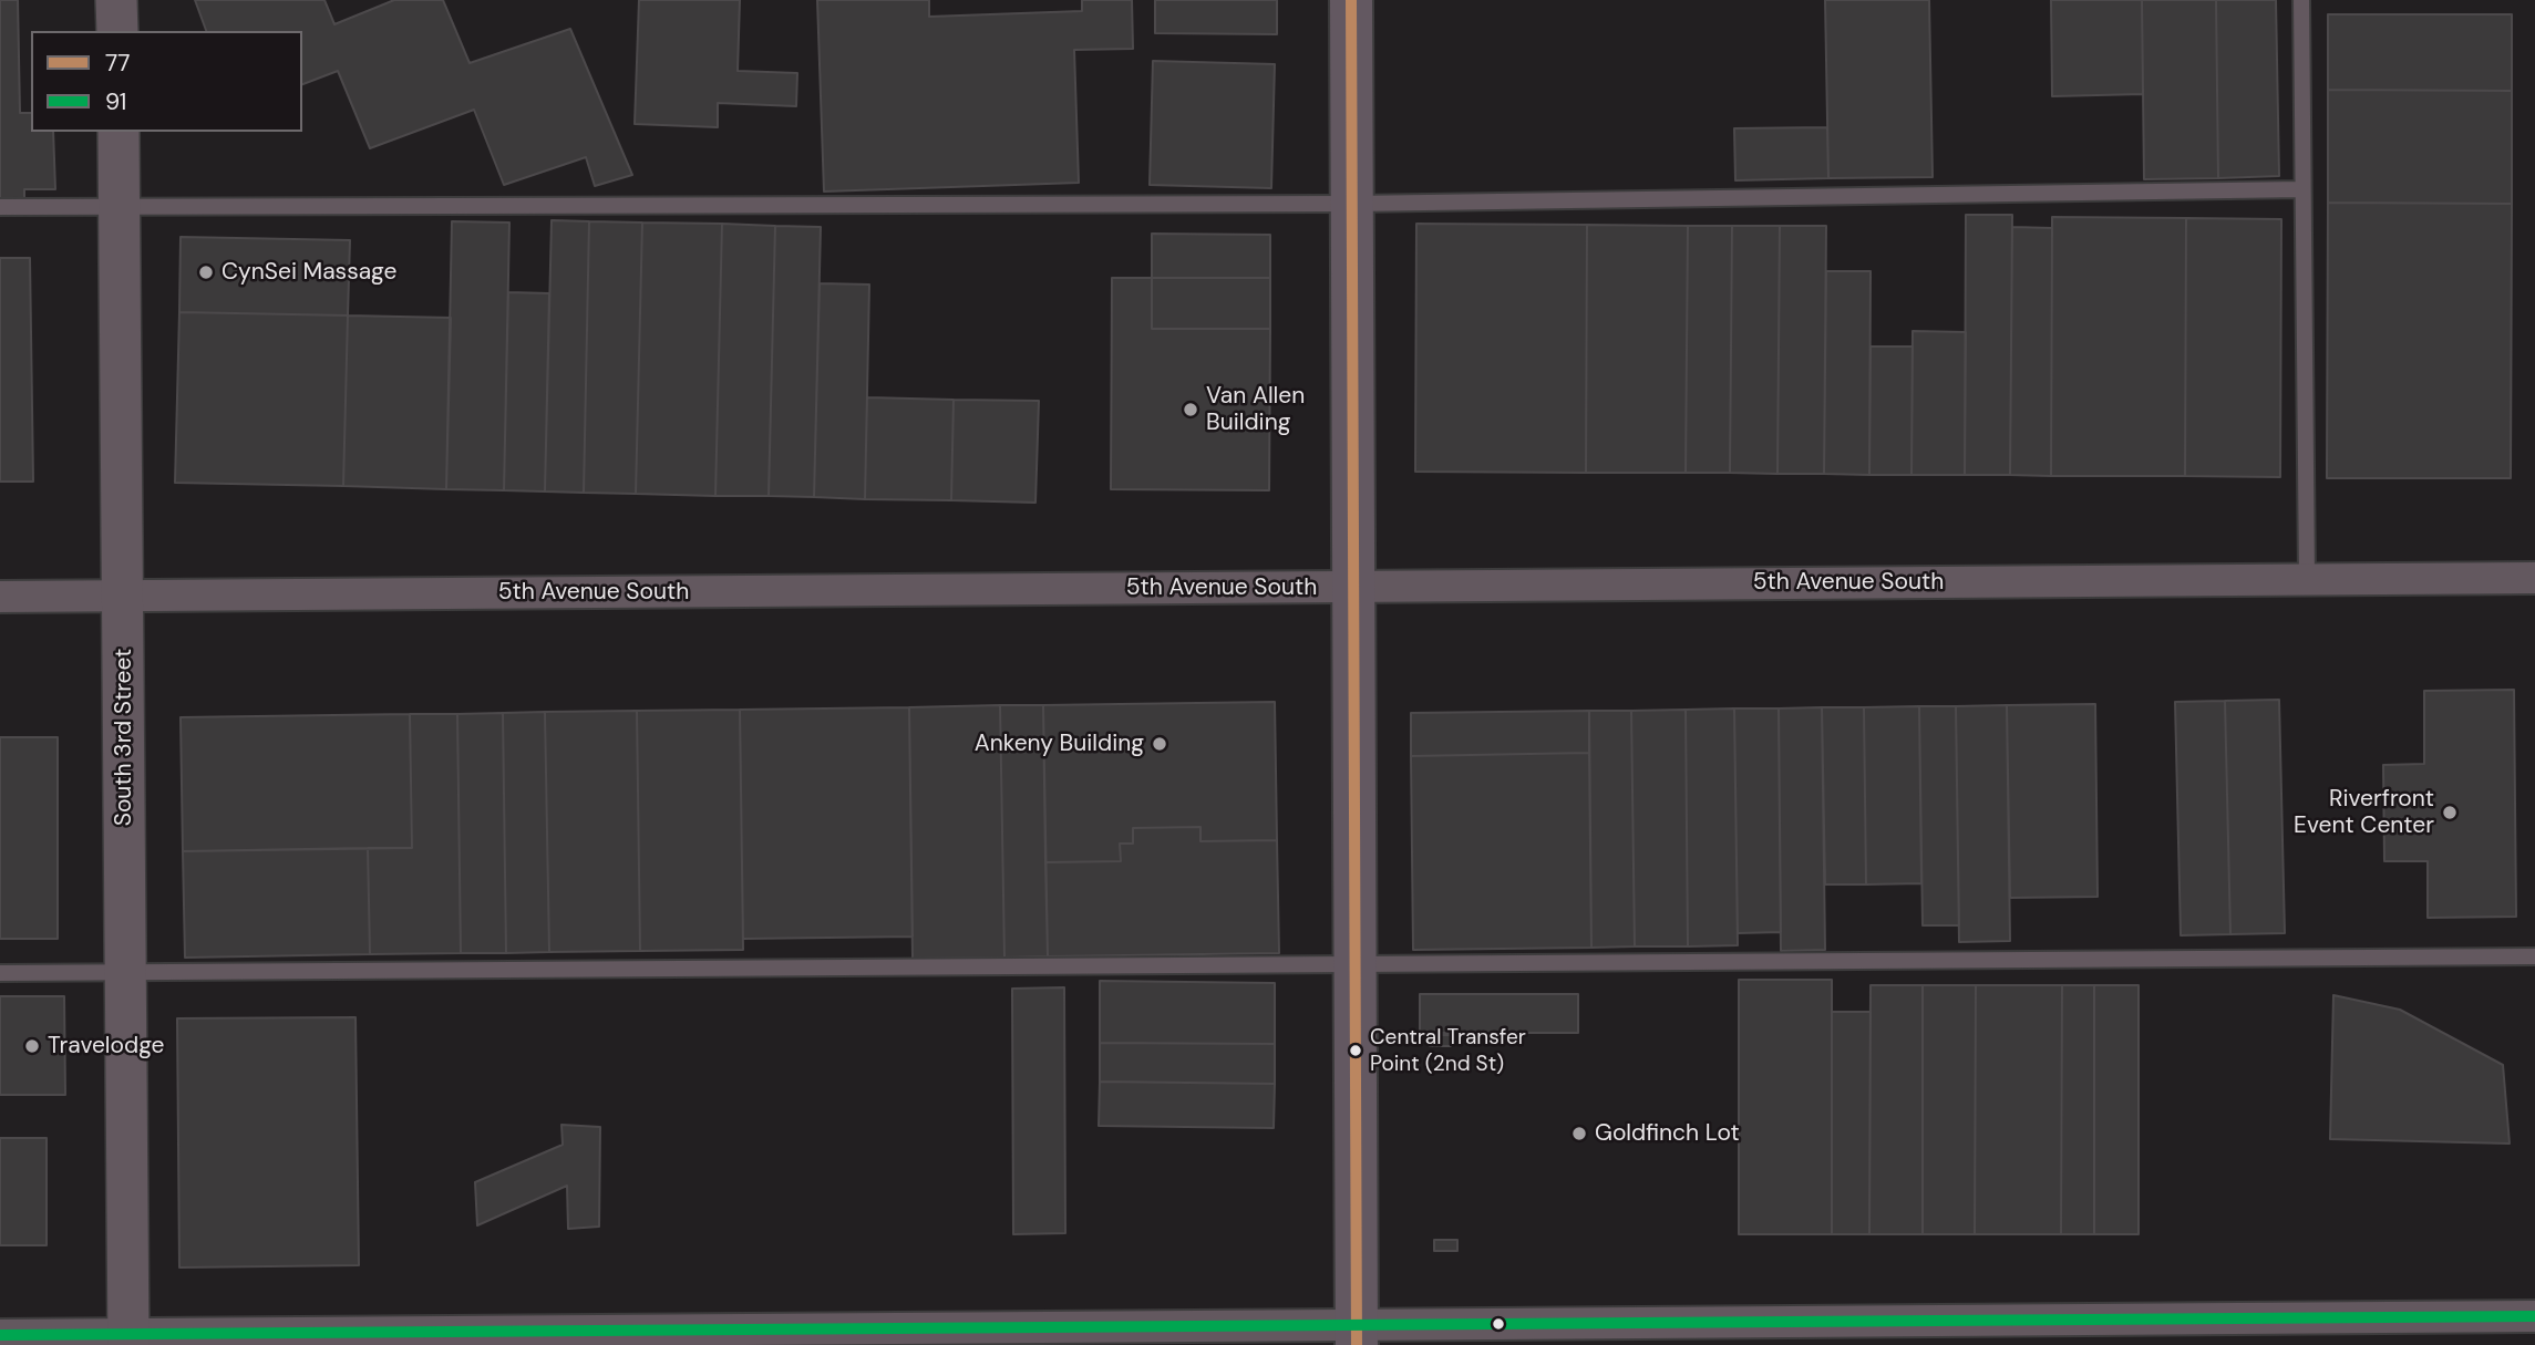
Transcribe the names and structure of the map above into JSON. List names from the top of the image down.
{
  "streets": {
    "street": ["5th Avenue South", "South 3rd Street"]
  },
  "crossings": [
    ["5th Avenue South", "South 3rd Street"]
  ],
  "places": [
    "CynSei Massage",
    "Van Allen Building",
    "Ankeny Building",
    "Riverfront Event Center",
    "Travelodge",
    "Central Transfer Point (2nd St)",
    "Goldfinch Lot"
  ],
  "lines": ["transit line 77", "transit line 91"],
  "legend": ["77", "91"]
}
